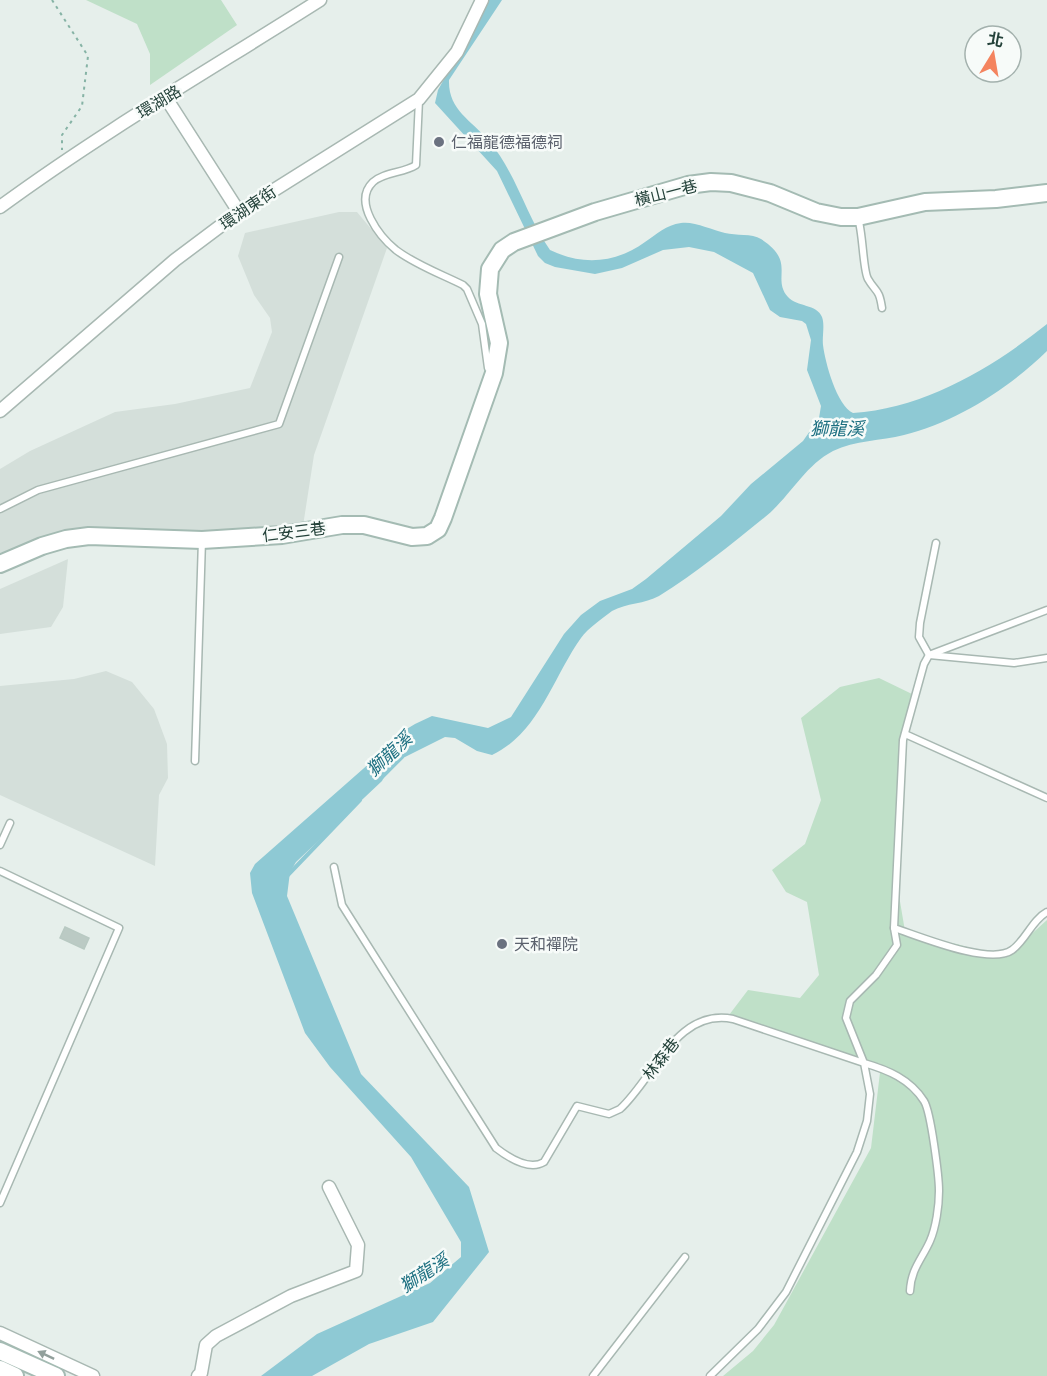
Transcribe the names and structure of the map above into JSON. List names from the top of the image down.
{
  "streets": {
    "street": [
      "環湖路",
      "橫山一巷",
      "環湖東街",
      "仁安三巷"
    ],
    "lane": ["林森巷"]
  },
  "crossings": [
    ["橫山一巷", "仁安三巷"]
  ],
  "water": ["獅龍溪"],
  "places": ["仁福龍德福德祠", "天和禪院"],
  "north": "top"
}
